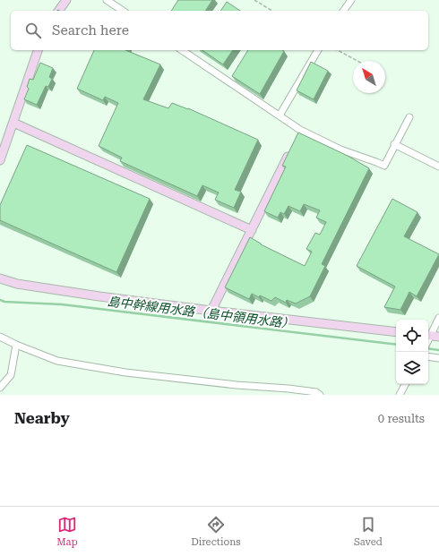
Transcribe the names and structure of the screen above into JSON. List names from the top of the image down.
{
  "water": ["島中幹線用水路（島中領用水路）"],
  "north": "top left",
  "page": {
    "search": "Search here",
    "heading": ["Nearby", "0 results"],
    "nav": ["Map", "Directions", "Saved"]
  }
}
